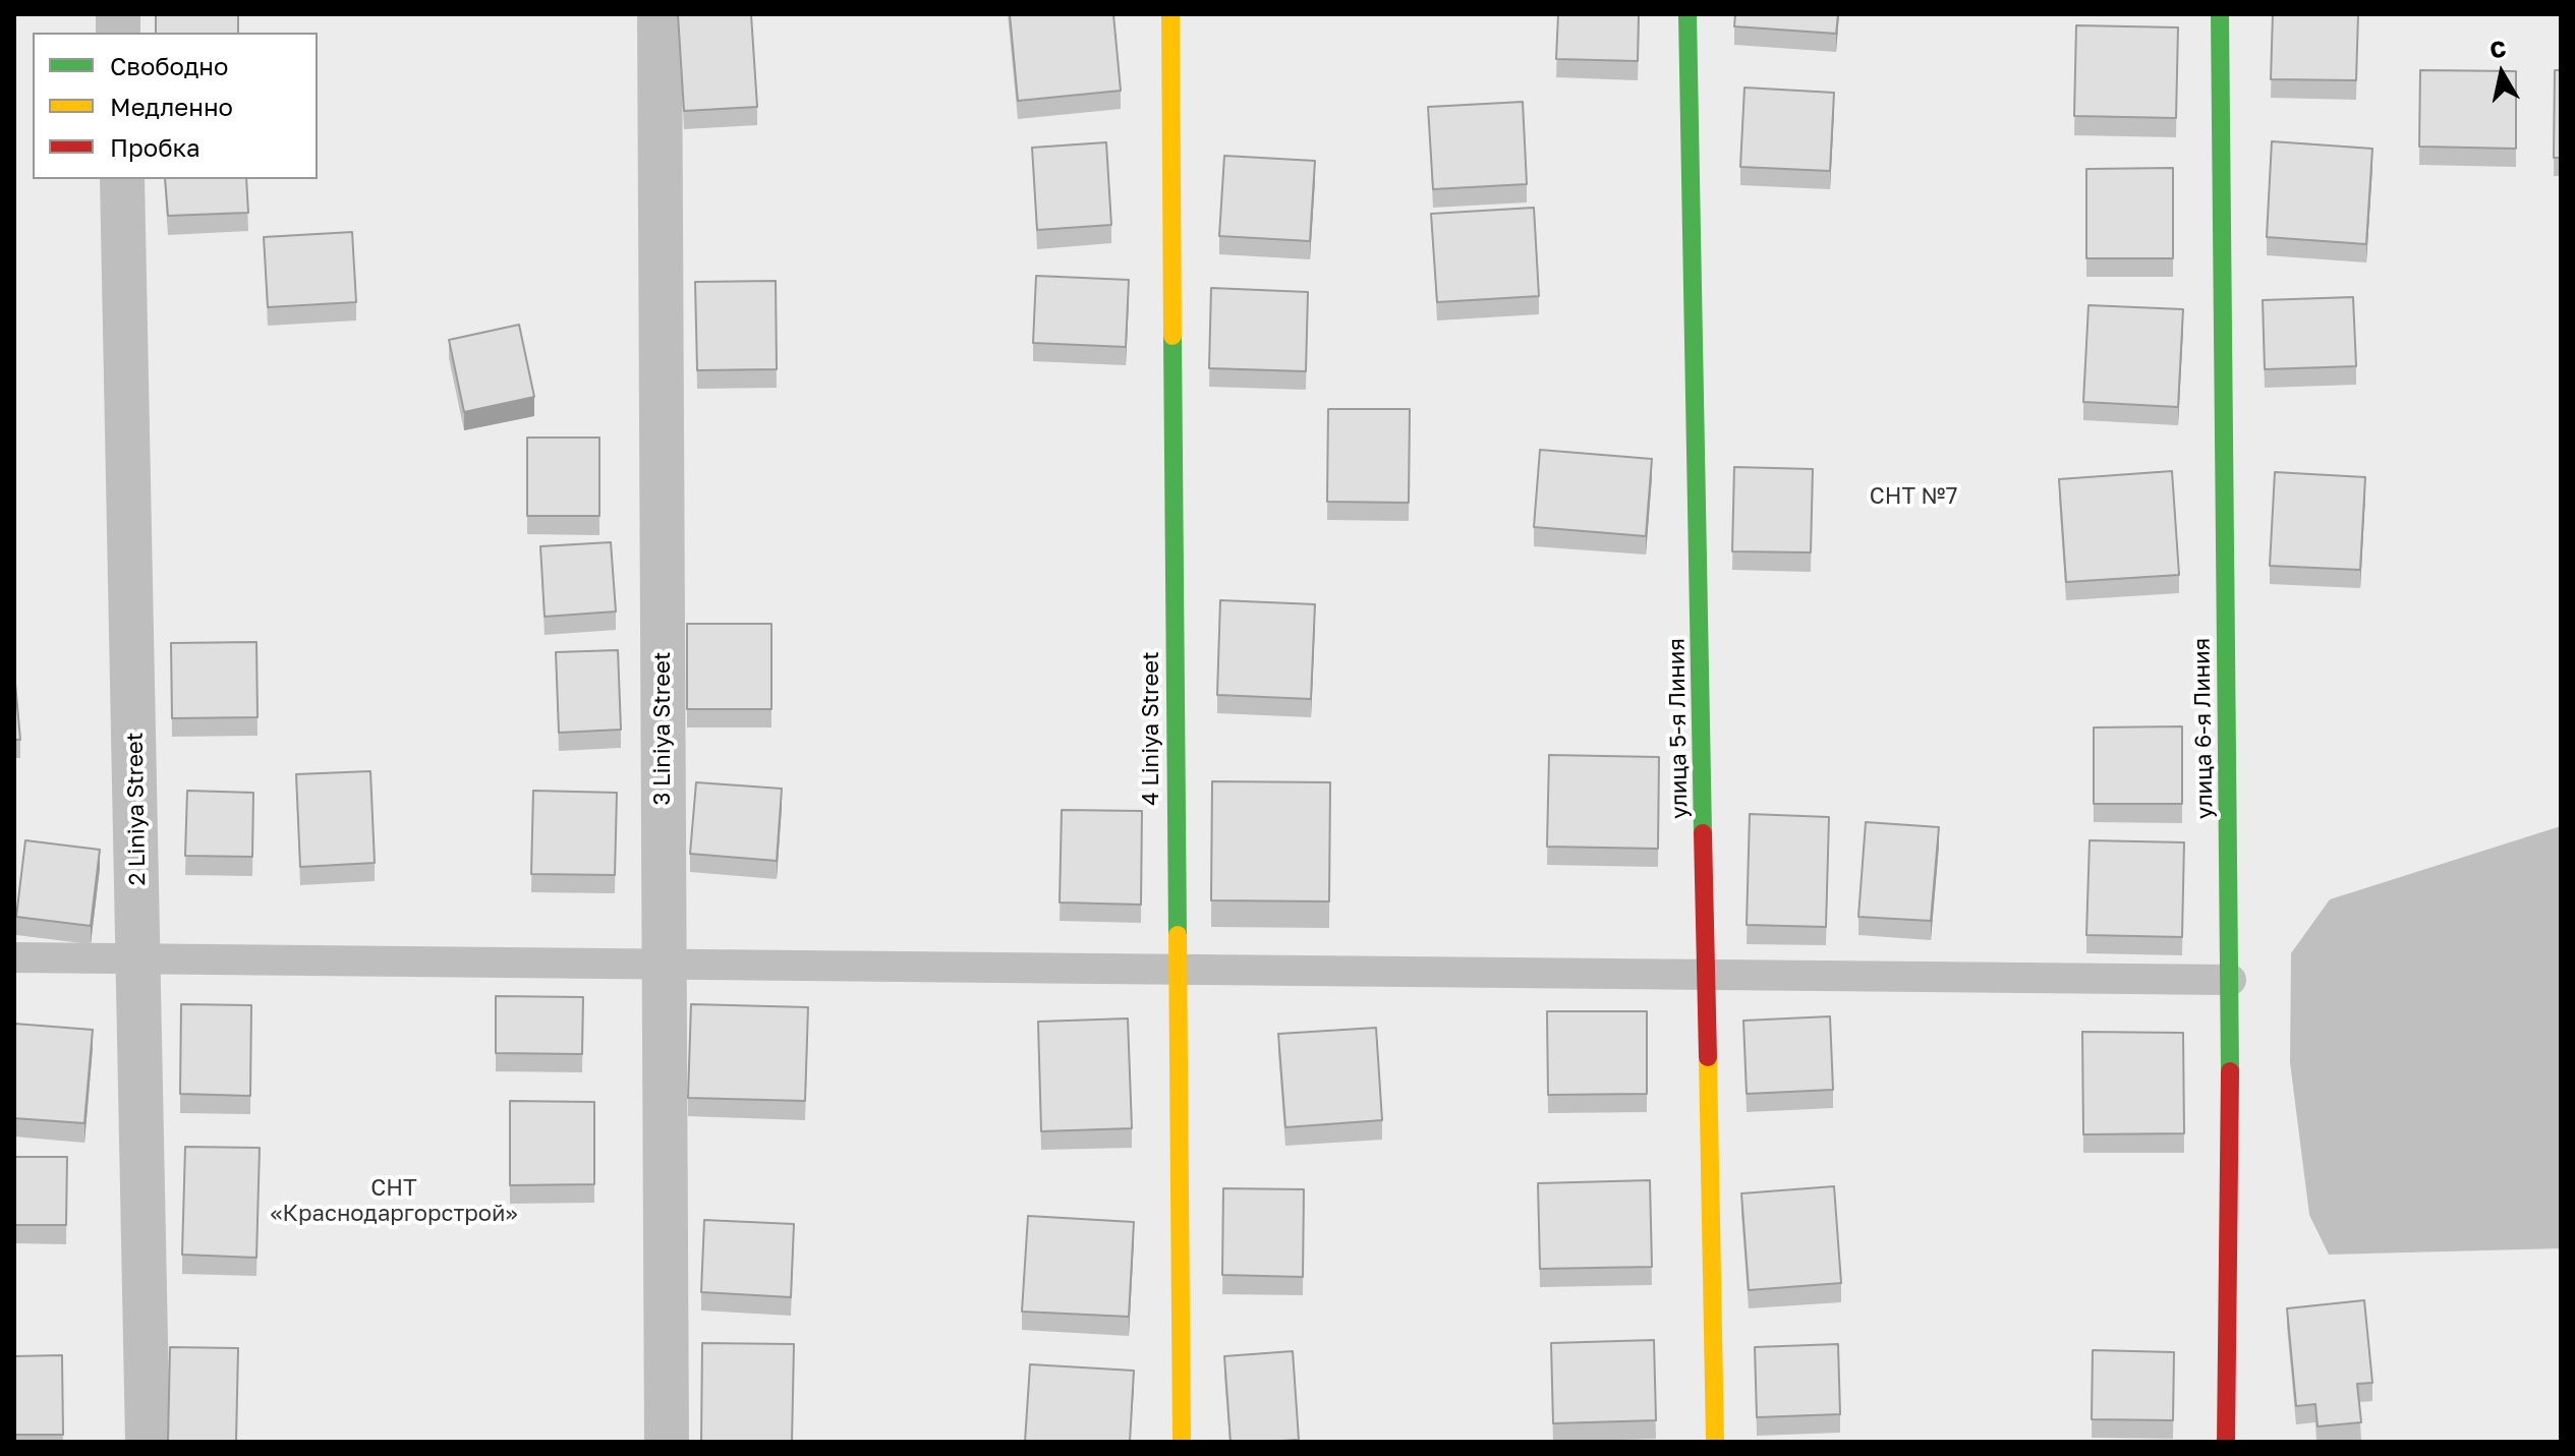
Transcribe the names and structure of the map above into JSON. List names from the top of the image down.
{
  "streets": {
    "street": [
      "3 Liniya Street",
      "4 Liniya Street",
      "улица 5-я Линия",
      "улица 6-я Линия",
      "2 Liniya Street"
    ]
  },
  "parks": ["СНТ №7", "СНТ «Краснодаргорстрой»"],
  "legend": ["Свободно", "Медленно", "Пробка"],
  "north": "top"
}
